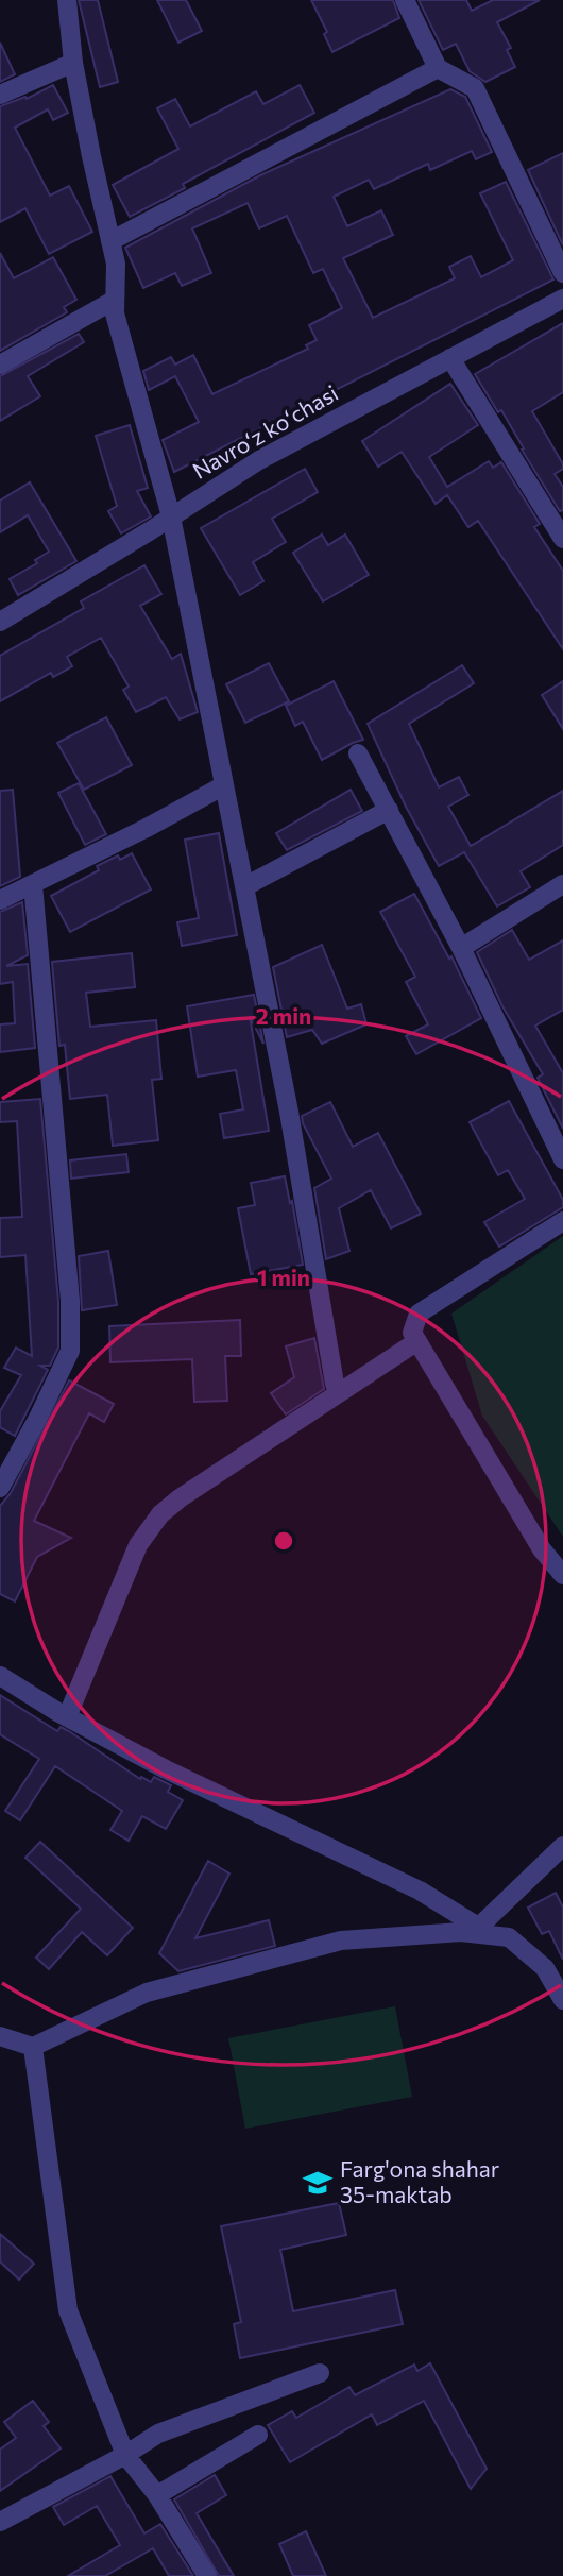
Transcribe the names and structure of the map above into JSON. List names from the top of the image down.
{
  "streets": {
    "street": ["Navroʻz koʻchasi"]
  },
  "places": {
    "school or university": ["Farg'ona shahar 35-maktab"]
  },
  "rings": ["2 min", "1 min"]
}
